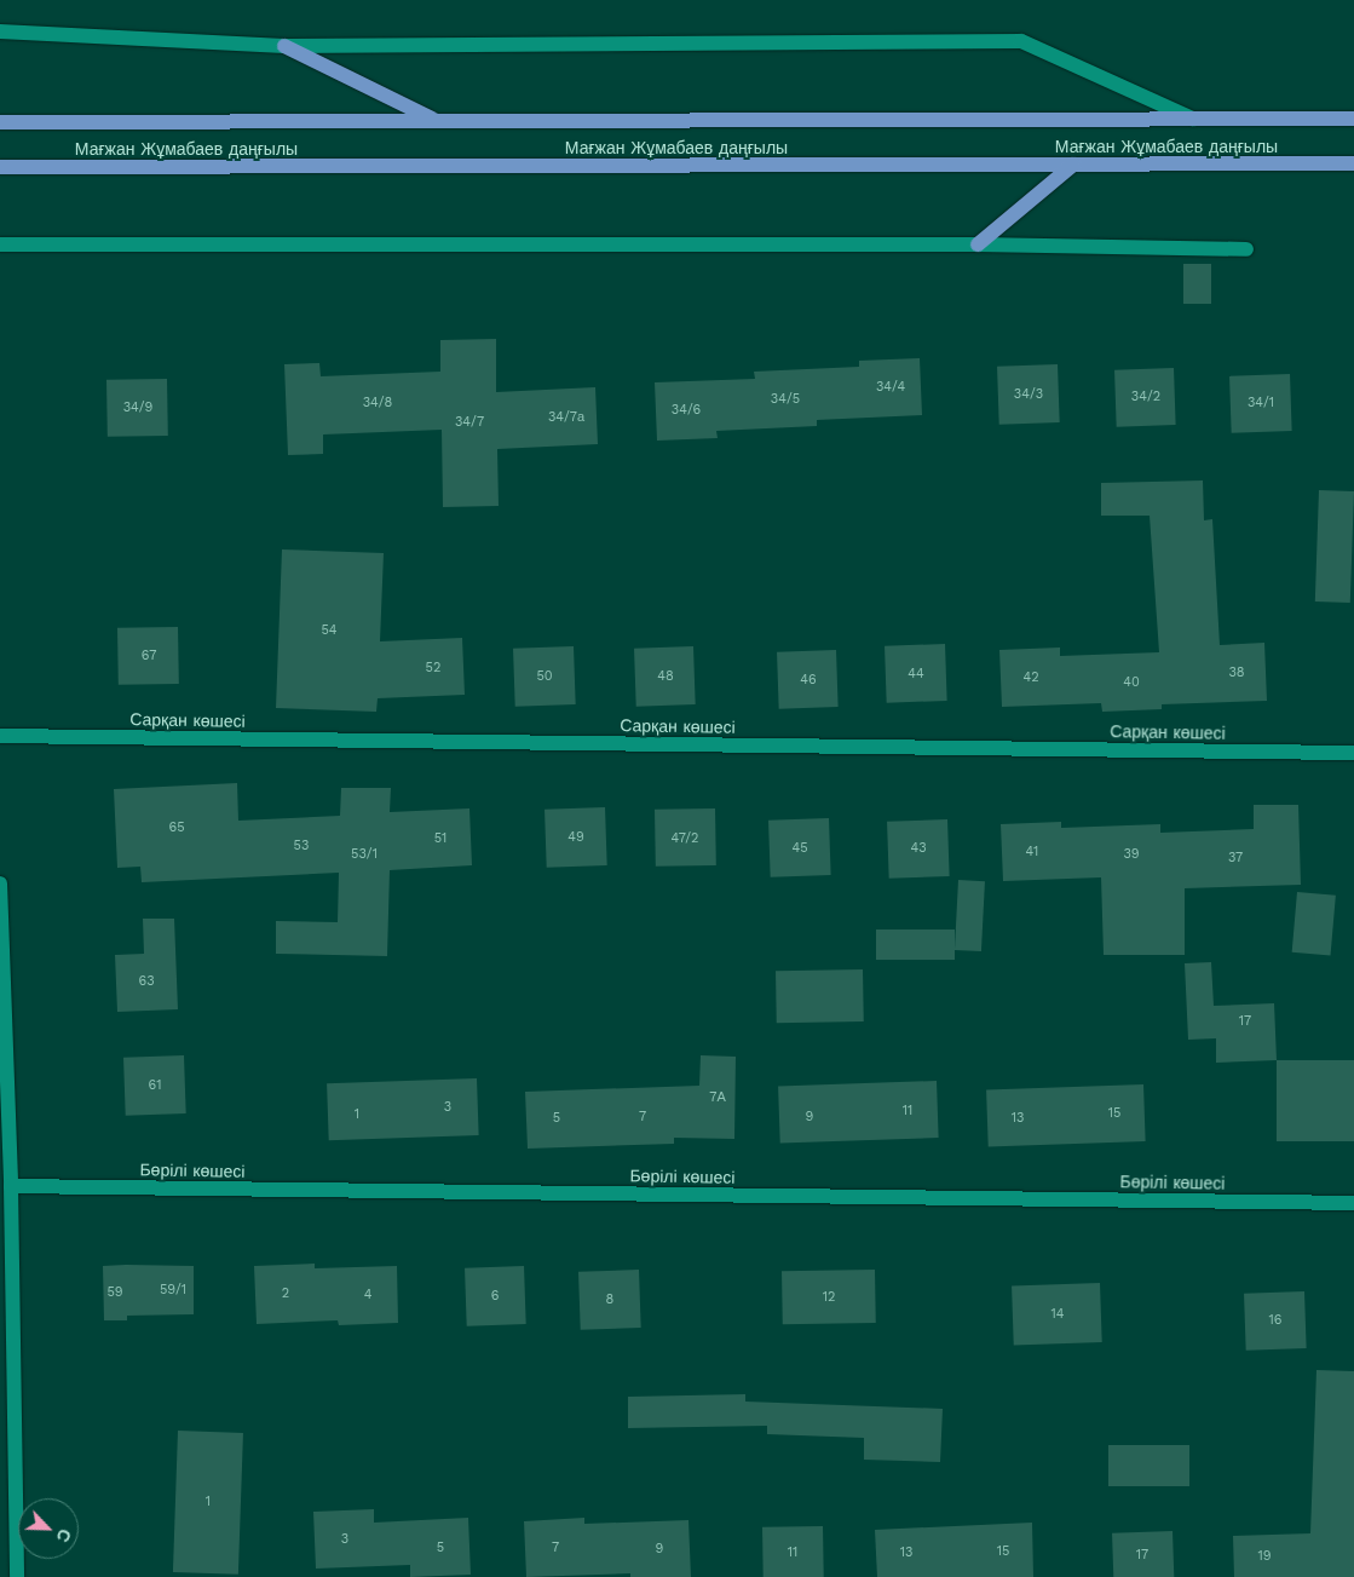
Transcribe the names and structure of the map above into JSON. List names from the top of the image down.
{
  "streets": {
    "main road": ["Мағжан Жұмабаев даңғылы"],
    "street": ["Сарқан көшесі", "Бөрілі көшесі"]
  },
  "house_numbers": [
    "34/4",
    "34/3",
    "34/2",
    "34/5",
    "34/8",
    "34/1",
    "34/9",
    "34/6",
    "34/7а",
    "34/7",
    "54",
    "67",
    "52",
    "38",
    "44",
    "50",
    "48",
    "42",
    "46",
    "40",
    "65",
    "49",
    "51",
    "47/2",
    "53",
    "45",
    "43",
    "41",
    "53/1",
    "39",
    "37",
    "63",
    "17",
    "61",
    "7А",
    "3",
    "11",
    "15",
    "1",
    "7",
    "9",
    "5",
    "13",
    "59/1",
    "59",
    "2",
    "4",
    "6",
    "12",
    "8",
    "14",
    "16",
    "1",
    "3",
    "5",
    "7",
    "9",
    "15",
    "11",
    "13",
    "17",
    "19"
  ],
  "north": "bottom right"
}
